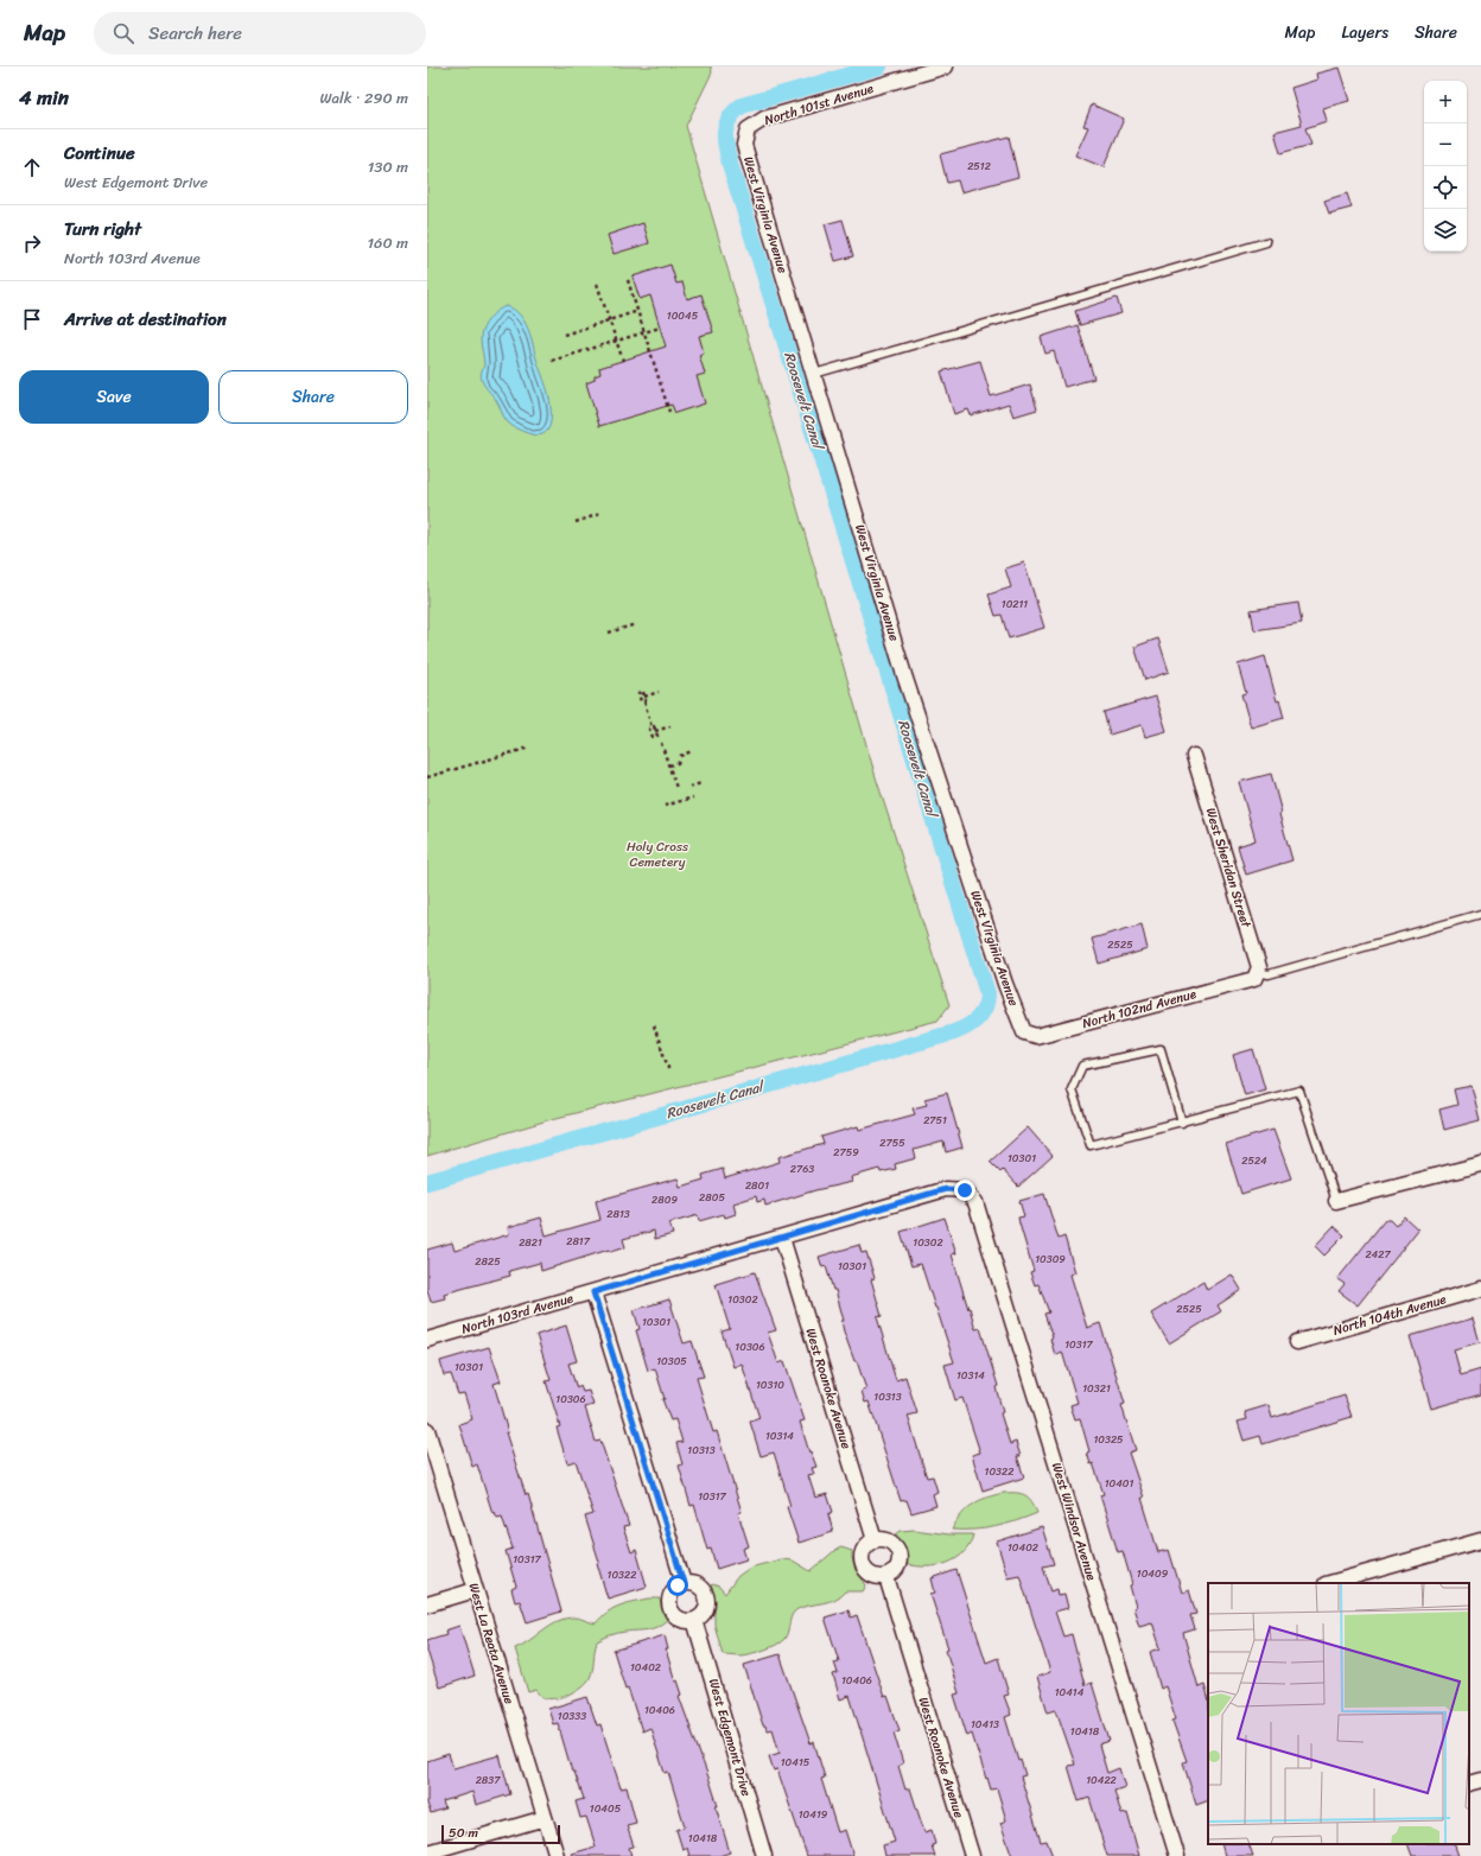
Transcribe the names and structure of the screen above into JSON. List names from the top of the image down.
{
  "streets": {
    "street": [
      "North 101st Avenue",
      "West Virginia Avenue",
      "West Sheridan Street",
      "North 102nd Avenue",
      "North 103rd Avenue",
      "North 104th Avenue",
      "West Roanoke Avenue",
      "West Windsor Avenue",
      "West La Reata Avenue",
      "West Edgemont Drive"
    ]
  },
  "crossings": [
    ["North 101st Avenue", "West Virginia Avenue"],
    ["West Virginia Avenue", "North 102nd Avenue"],
    ["West Sheridan Street", "North 102nd Avenue"],
    ["North 103rd Avenue", "West Roanoke Avenue"],
    ["North 103rd Avenue", "West Windsor Avenue"]
  ],
  "water": ["Roosevelt Canal"],
  "parks": ["Holy Cross Cemetery"],
  "house_numbers": [
    "2512",
    "10045",
    "10211",
    "2525",
    "2751",
    "2755",
    "2759",
    "10301",
    "2524",
    "2763",
    "2801",
    "2805",
    "2809",
    "2813",
    "2817",
    "2821",
    "10302",
    "2427",
    "10309",
    "2825",
    "10301",
    "10302",
    "2525",
    "10301",
    "10317",
    "10306",
    "10305",
    "10301",
    "10314",
    "10310",
    "10321",
    "10313",
    "10306",
    "10314",
    "10325",
    "10313",
    "10322",
    "10401",
    "10317",
    "10402",
    "10317",
    "10409",
    "10322",
    "10402",
    "10406",
    "10414",
    "10406",
    "10333",
    "10413",
    "10418",
    "10415",
    "2837",
    "10422",
    "10405",
    "10419",
    "10418"
  ],
  "scale_bar": "50 m",
  "page": {
    "header": "Map",
    "search": "Search here",
    "nav": ["Map", "Layers", "Share"],
    "heading": ["4 min", "Walk · 290 m"],
    "map_buttons": ["+", "−"],
    "list": [
      ["Continue", "West Edgemont Drive", "130 m"],
      ["Turn right", "North 103rd Avenue", "160 m"],
      "Arrive at destination"
    ],
    "buttons": ["Save", "Share"],
    "scale": "50 m"
  }
}
